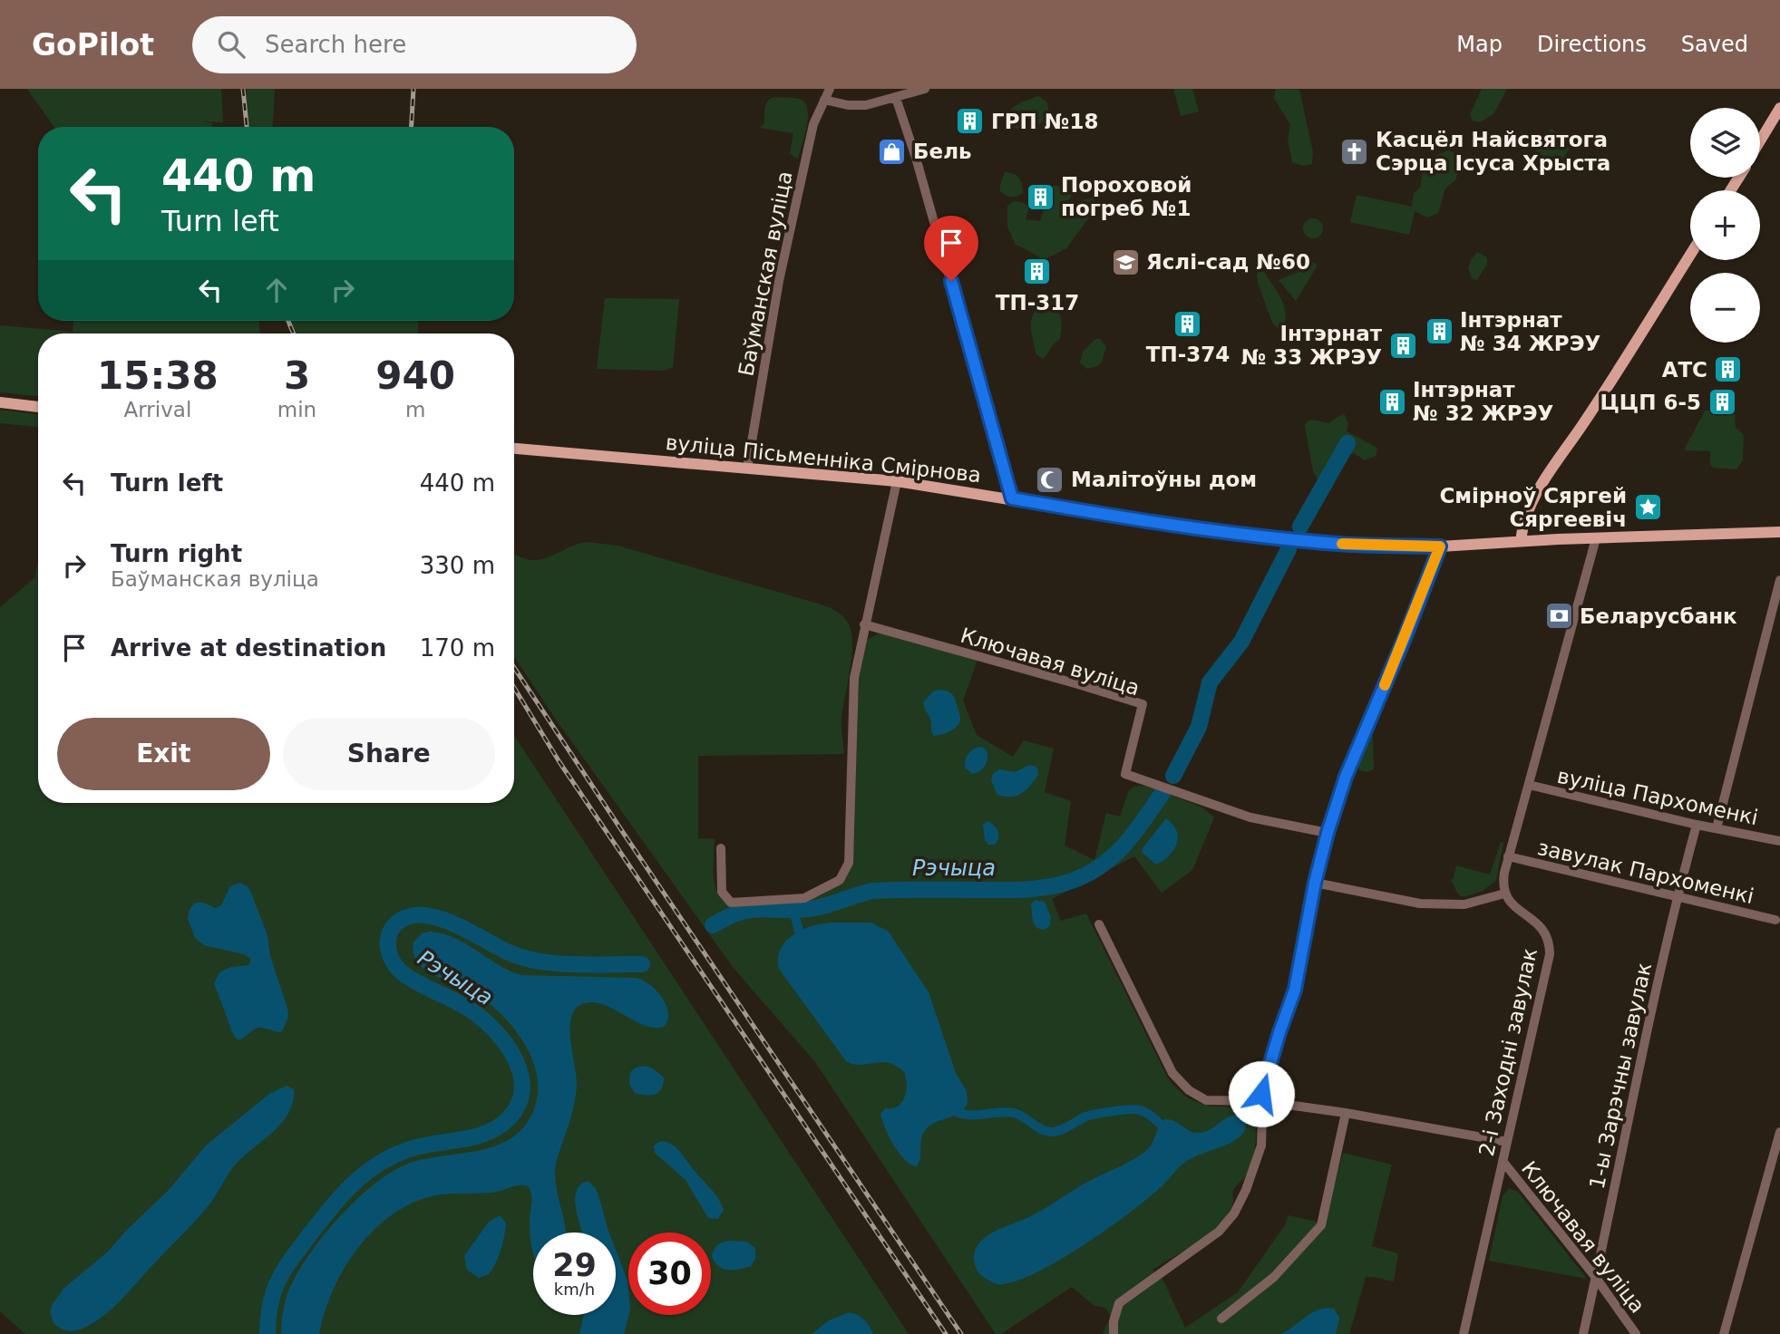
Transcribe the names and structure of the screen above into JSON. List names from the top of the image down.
{
  "streets": {
    "main road": ["вуліца Пісьменніка Смірнова"],
    "street": [
      "Баўманская вуліца",
      "Ключавая вуліца",
      "вуліца Пархоменкі",
      "завулак Пархоменкі",
      "2-і Заходні завулак",
      "1-ы Зарэчны завулак"
    ]
  },
  "crossings": [
    ["Баўманская вуліца", "вуліца Пісьменніка Смірнова"],
    ["Ключавая вуліца", "2-і Заходні завулак"],
    ["Ключавая вуліца", "1-ы Зарэчны завулак"],
    ["вуліца Пархоменкі", "1-ы Зарэчны завулак"],
    ["завулак Пархоменкі", "1-ы Зарэчны завулак"]
  ],
  "water": ["Рэчыца"],
  "places": {
    "building": [
      "ГРП №18",
      "Пороховой погреб №1",
      "ТП-317",
      "ТП-374",
      "Інтэрнат № 34 ЖРЭУ",
      "Інтэрнат № 33 ЖРЭУ",
      "АТС",
      "Інтэрнат № 32 ЖРЭУ",
      "ЦЦП 6-5"
    ],
    "shop": ["Бель"],
    "church": ["Касцёл Найсвятога Сэрца Ісуса Хрыста"],
    "school or university": ["Яслі-сад №60"],
    "mosque": ["Малітоўны дом"],
    "place": ["Смірноў Сяргей Сяргеевіч"],
    "bank": ["Беларусбанк"]
  },
  "page": {
    "header": "GoPilot",
    "search": "Search here",
    "nav": ["Map", "Directions", "Saved"],
    "map_buttons": ["+", "−"],
    "turn": ["440 m", "Turn left"],
    "eta": [
      "15:38",
      "Arrival",
      "3",
      "min",
      "940",
      "m"
    ],
    "list": [
      {
        "name": "Turn left",
        "value": "440 m"
      },
      {
        "name": "Turn right",
        "note": "Баўманская вуліца",
        "value": "330 m"
      },
      {
        "name": "Arrive at destination",
        "value": "170 m"
      }
    ],
    "buttons": ["Exit", "Share"],
    "speed": "29 km/h",
    "limit": "30"
  }
}
